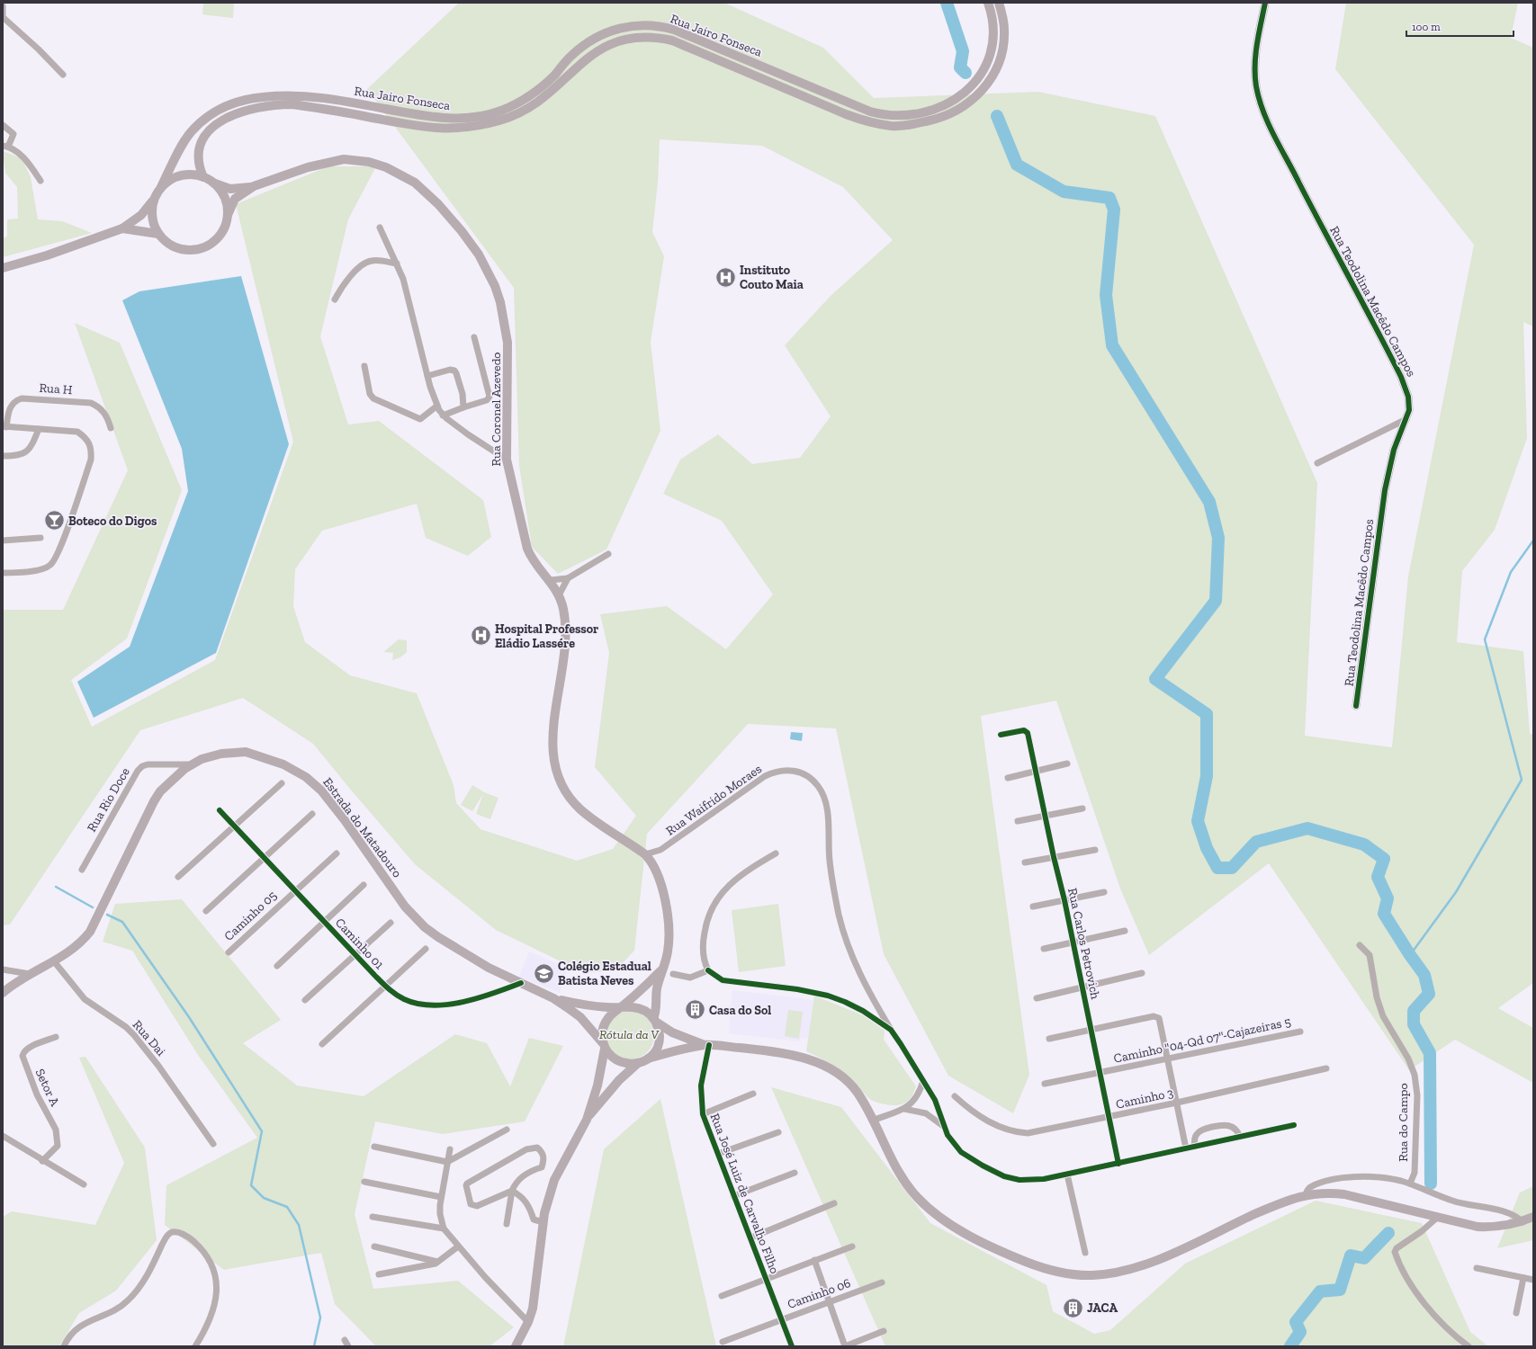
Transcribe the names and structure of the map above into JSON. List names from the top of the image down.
{
  "streets": {
    "main road": ["Rua Jairo Fonseca", "Rua Coronel Azevedo", "Estrada do Matadouro"],
    "street": [
      "Rua Teodolina Macêdo Campos",
      "Rua H",
      "Rua Rio Doce",
      "Rua Waifrido Moraes",
      "Caminho 05",
      "Caminho 01",
      "Rua Carlos Petrovich",
      "Rua Dai",
      "Caminho \"04-Qd 07\"-Cajazeiras 5",
      "Setor A",
      "Caminho 3",
      "Rua do Campo",
      "Rua José Luiz de Carvalho Filho",
      "Caminho 06"
    ]
  },
  "crossings": [
    ["Rua Coronel Azevedo", "Rua Waifrido Moraes"],
    ["Rua Coronel Azevedo", "Estrada do Matadouro"],
    ["Rua Rio Doce", "Estrada do Matadouro"],
    ["Estrada do Matadouro", "Caminho 01"],
    ["Estrada do Matadouro", "Rua Dai"],
    ["Caminho 05", "Caminho 01"],
    ["Rua Carlos Petrovich", "Caminho \"04-Qd 07\"-Cajazeiras 5"],
    ["Rua Carlos Petrovich", "Caminho 3"],
    ["Rua José Luiz de Carvalho Filho", "Caminho 06"]
  ],
  "parks": ["Rótula da V"],
  "places": {
    "hospital": ["Instituto Couto Maia", "Hospital Professor Eládio Lassére"],
    "bar": ["Boteco do Digos"],
    "school or university": ["Colégio Estadual Batista Neves"],
    "building": ["Casa do Sol", "JACA"]
  },
  "scale_bar": "100 m"
}
